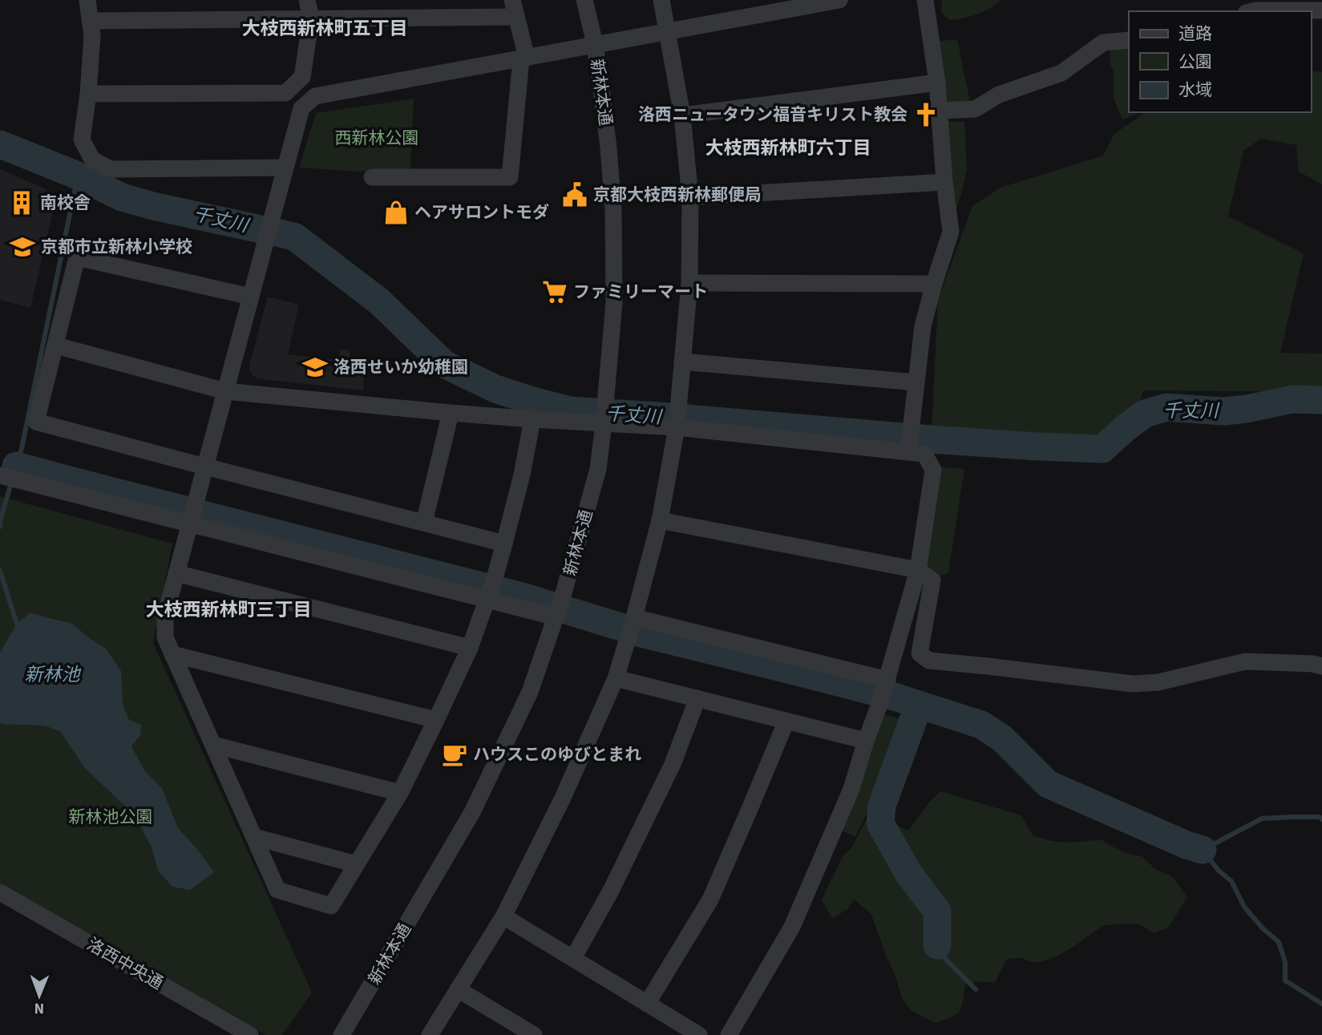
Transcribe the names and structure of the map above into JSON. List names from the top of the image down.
{
  "streets": {
    "street": ["新林本通", "洛西中央通"]
  },
  "districts": ["大枝西新林町五丁目", "大枝西新林町六丁目", "大枝西新林町三丁目"],
  "water": ["千丈川", "新林池"],
  "parks": ["西新林公園", "新林池公園"],
  "places": {
    "church": ["洛西ニュータウン福音キリスト教会"],
    "public building": ["京都大枝西新林郵便局"],
    "building": ["南校舎"],
    "shop": ["ヘアサロントモダ"],
    "school or university": ["京都市立新林小学校", "洛西せいか幼稚園"],
    "supermarket": ["ファミリーマート"],
    "cafe": ["ハウスこのゆびとまれ"]
  },
  "legend": ["道路", "公園", "水域"],
  "north": "bottom"
}
